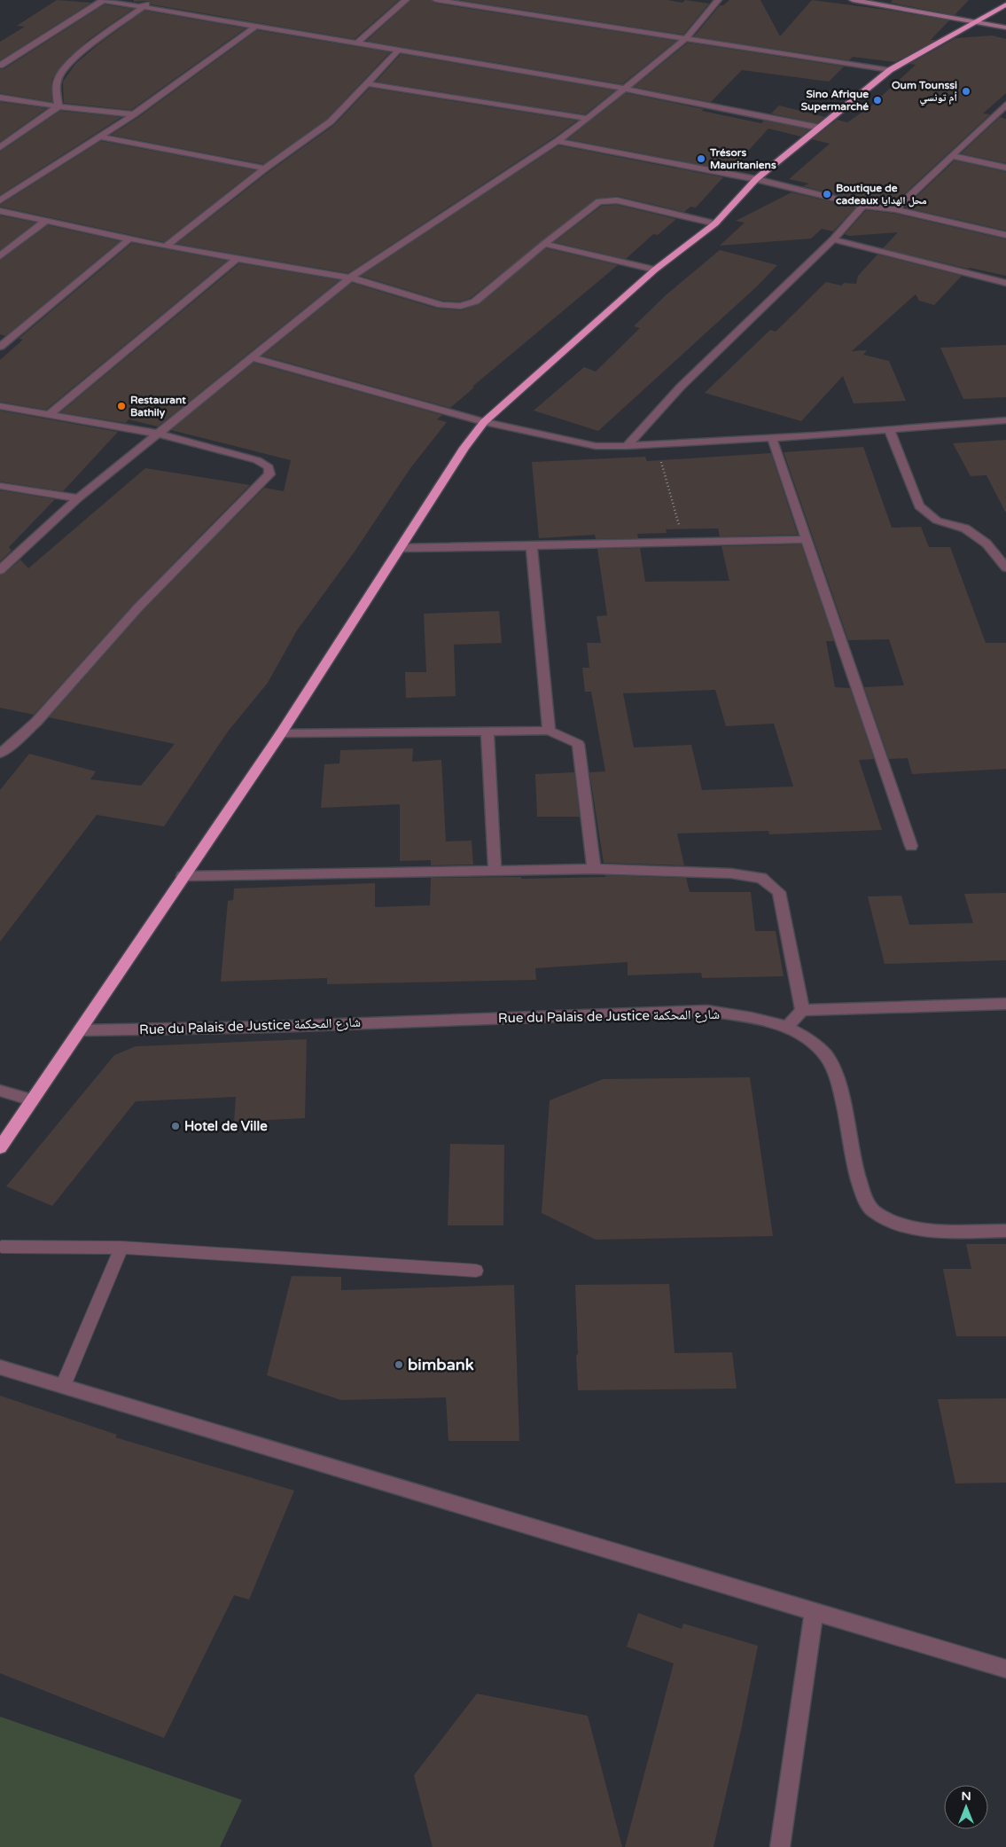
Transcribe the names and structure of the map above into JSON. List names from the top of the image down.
{
  "streets": {
    "street": ["Rue du Palais de Justice شارع المحكمة"]
  },
  "places": [
    "Oum Tounssi أم تونسي",
    "Sino Afrique Supermarché",
    "Trésors Mauritaniens",
    "Boutique de cadeaux محل الهدايا",
    "Restaurant Bathily",
    "Hotel de Ville",
    "bimbank"
  ],
  "north": "top"
}
